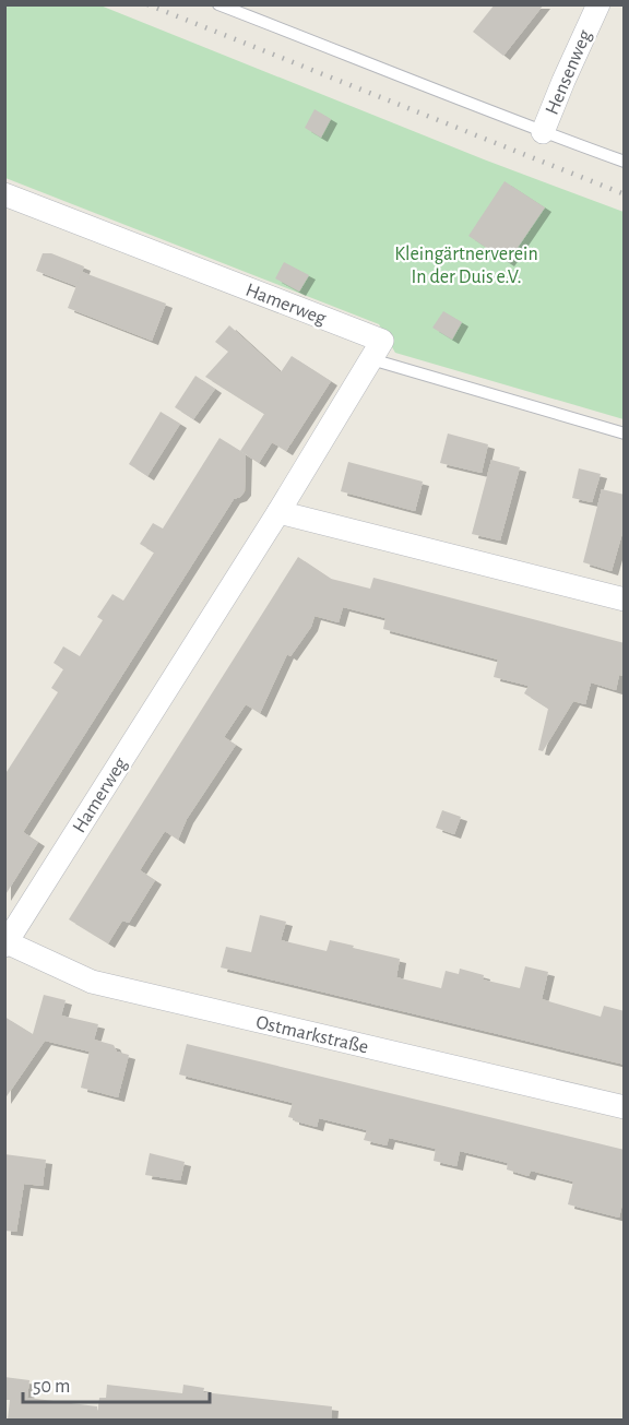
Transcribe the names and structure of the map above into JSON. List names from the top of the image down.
{
  "streets": {
    "street": ["Hensenweg", "Hamerweg", "Ostmarkstraße"]
  },
  "crossings": [
    ["Hamerweg", "Ostmarkstraße"]
  ],
  "parks": ["Kleingärtnerverein In der Duis e.V."],
  "scale_bar": "50 m"
}
